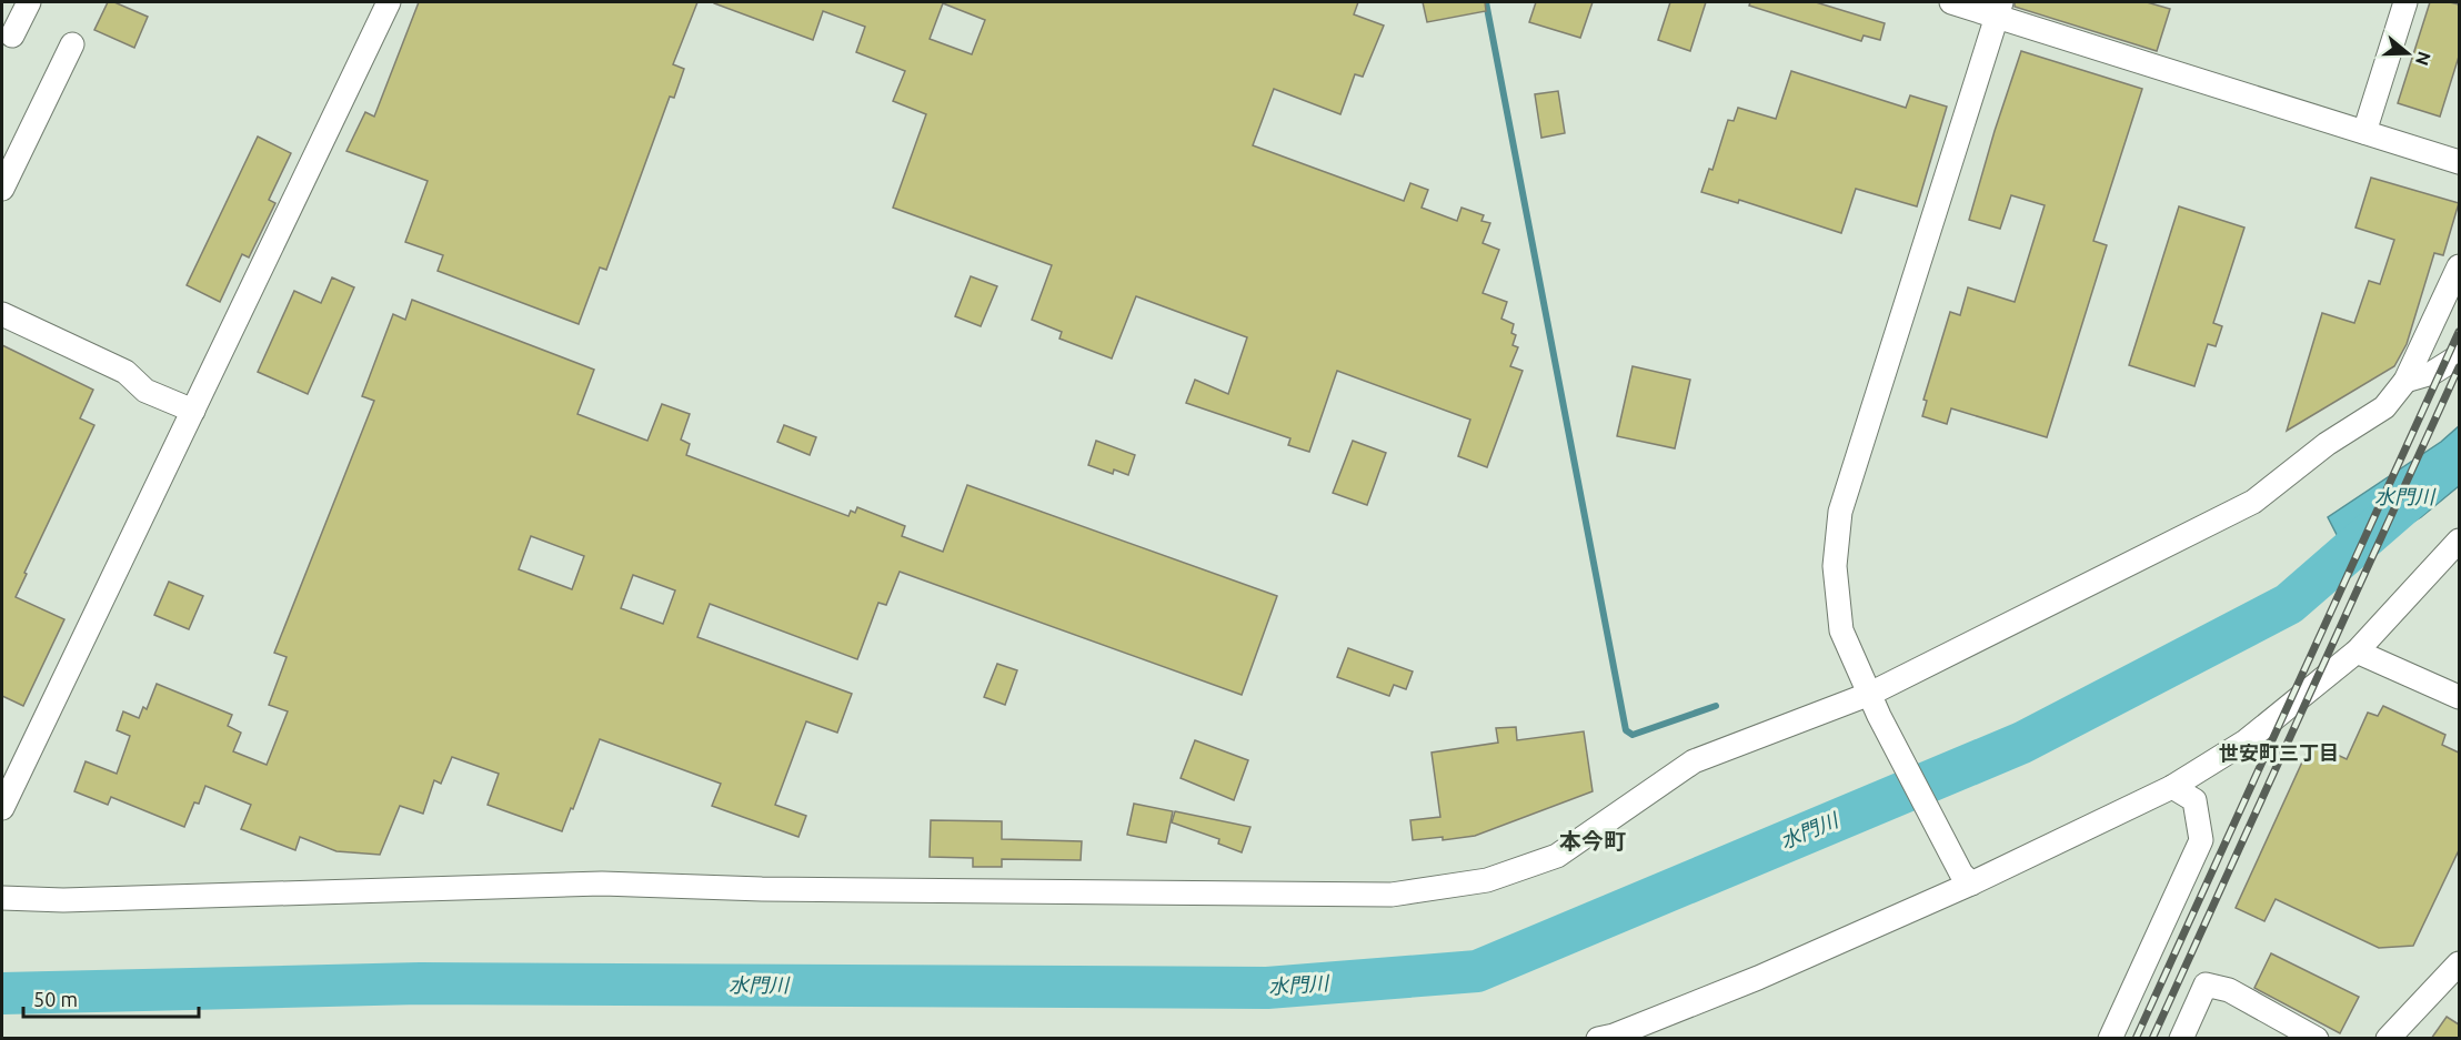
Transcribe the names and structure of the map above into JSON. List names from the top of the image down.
{
  "districts": ["世安町三丁目", "本今町"],
  "water": ["水門川"],
  "scale_bar": "50 m",
  "north": "right"
}
